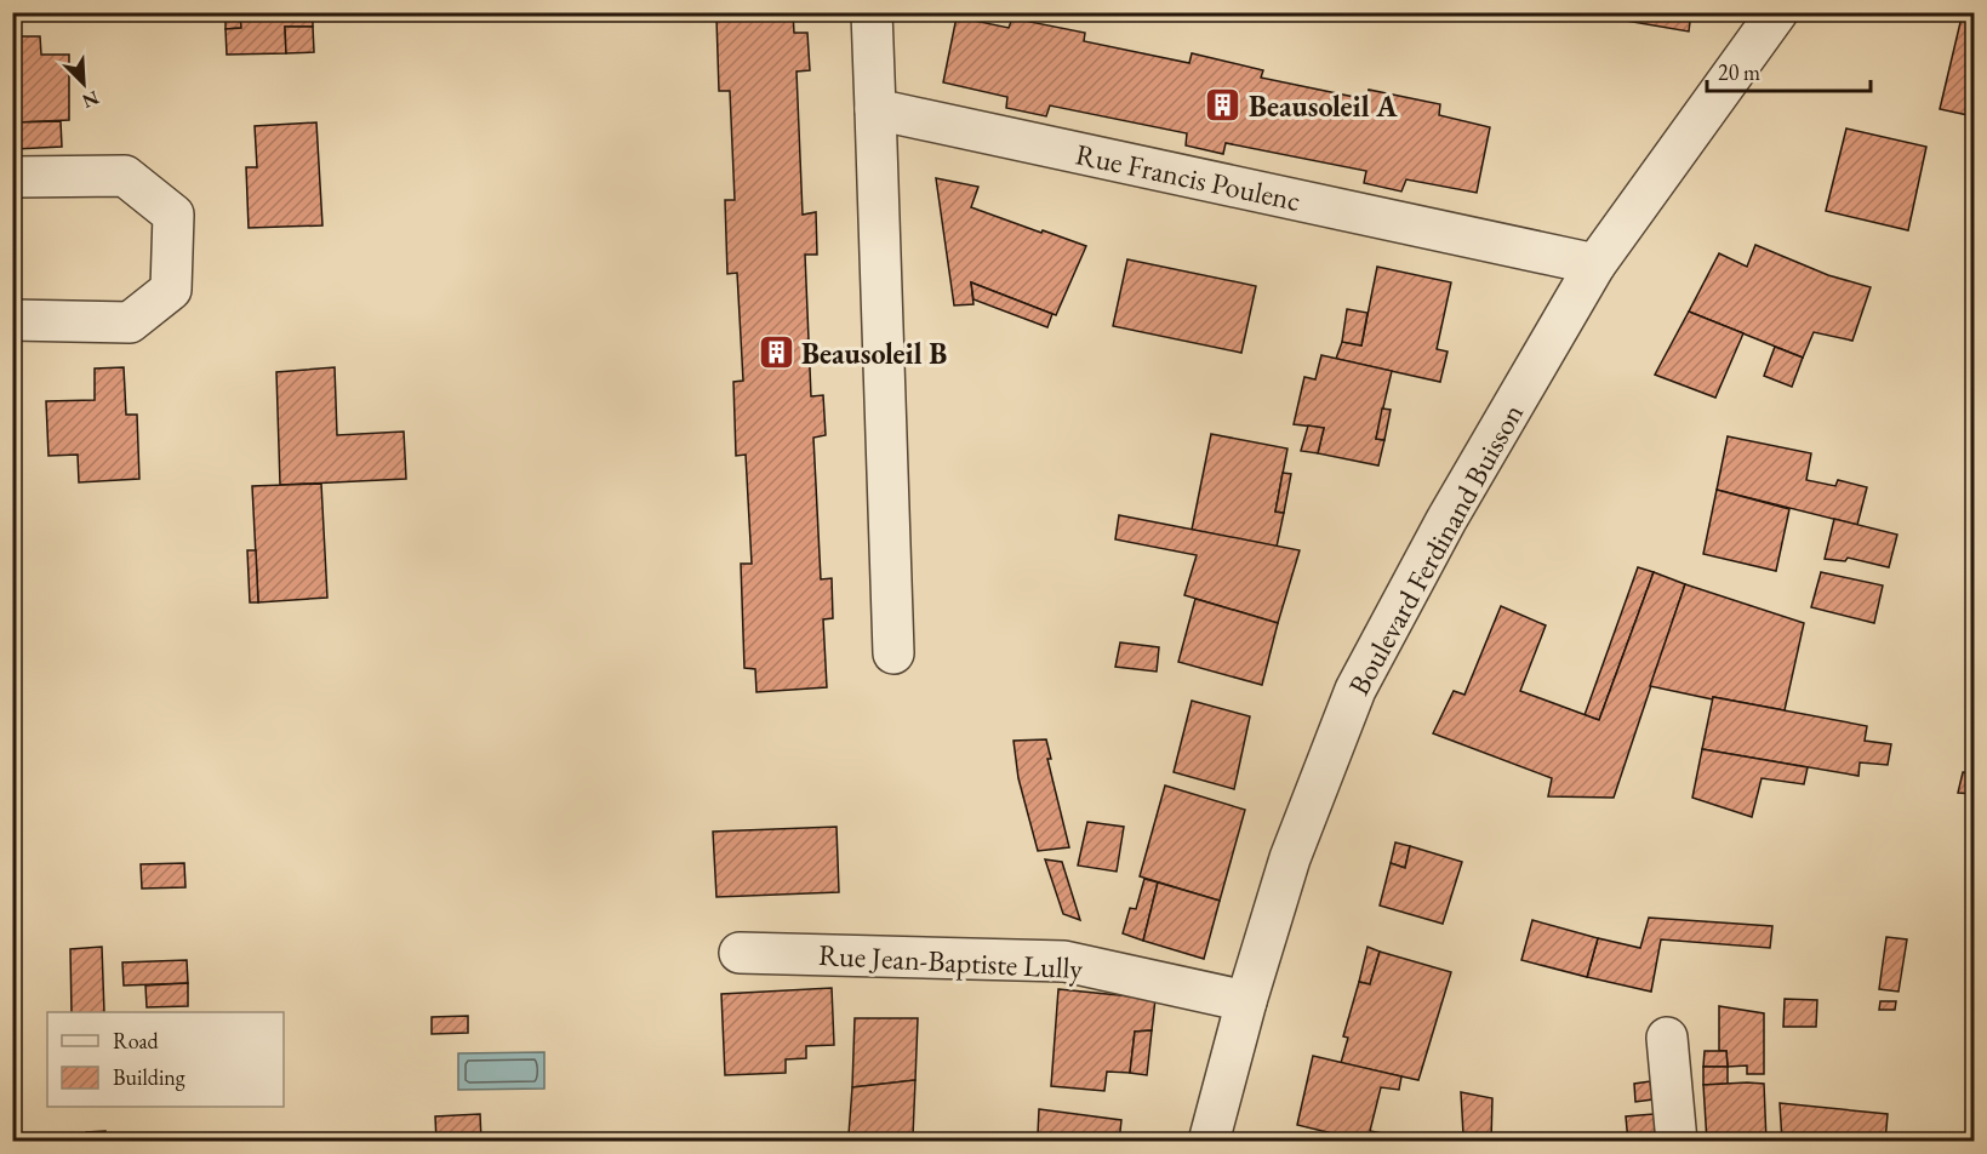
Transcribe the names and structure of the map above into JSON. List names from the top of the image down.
{
  "streets": {
    "street": ["Rue Francis Poulenc", "Boulevard Ferdinand Buisson", "Rue Jean-Baptiste Lully"]
  },
  "crossings": [
    ["Rue Francis Poulenc", "Boulevard Ferdinand Buisson"],
    ["Boulevard Ferdinand Buisson", "Rue Jean-Baptiste Lully"]
  ],
  "places": {
    "building": ["Beausoleil A", "Beausoleil B"]
  },
  "legend": ["Road", "Building"],
  "scale_bar": "20 m",
  "north": "bottom right"
}
